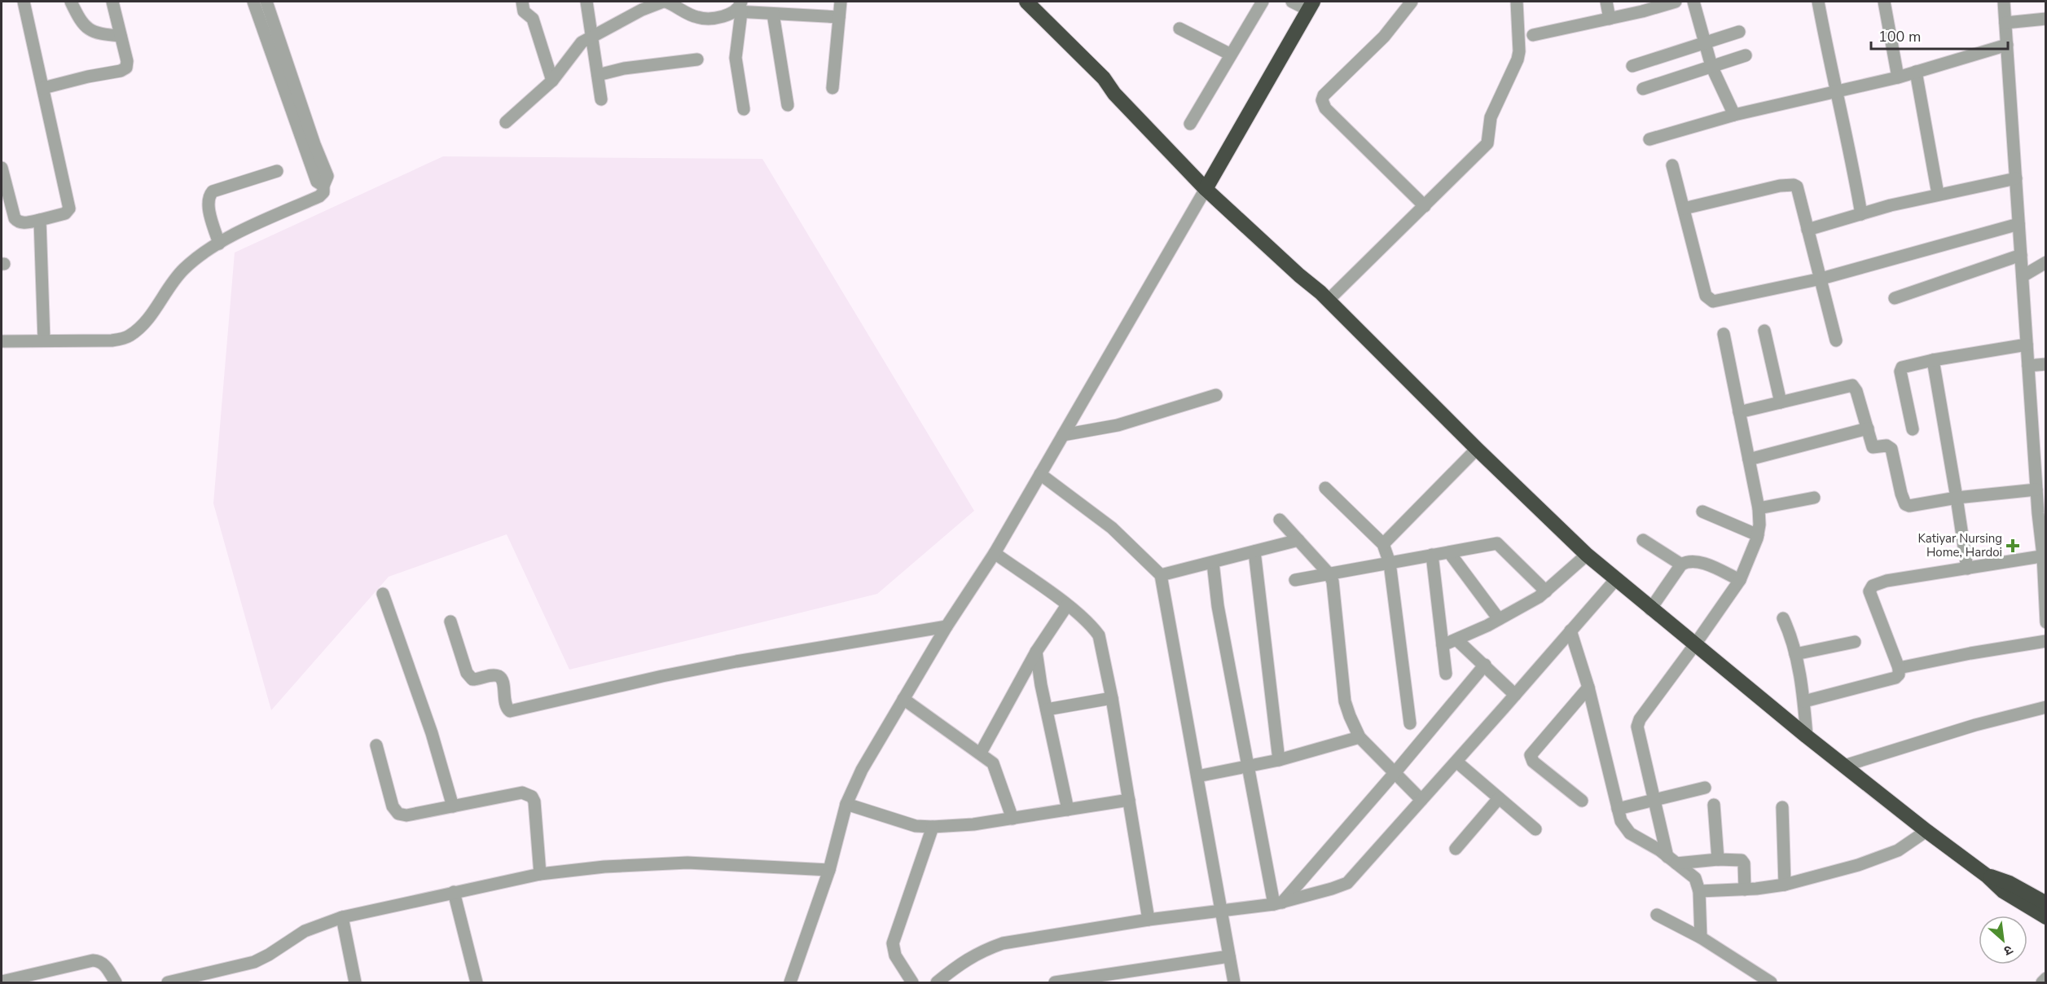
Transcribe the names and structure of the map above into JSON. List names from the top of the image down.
{
  "places": {
    "health": ["Katiyar Nursing Home, Hardoi"]
  },
  "scale_bar": "100 m",
  "north": "bottom right"
}
